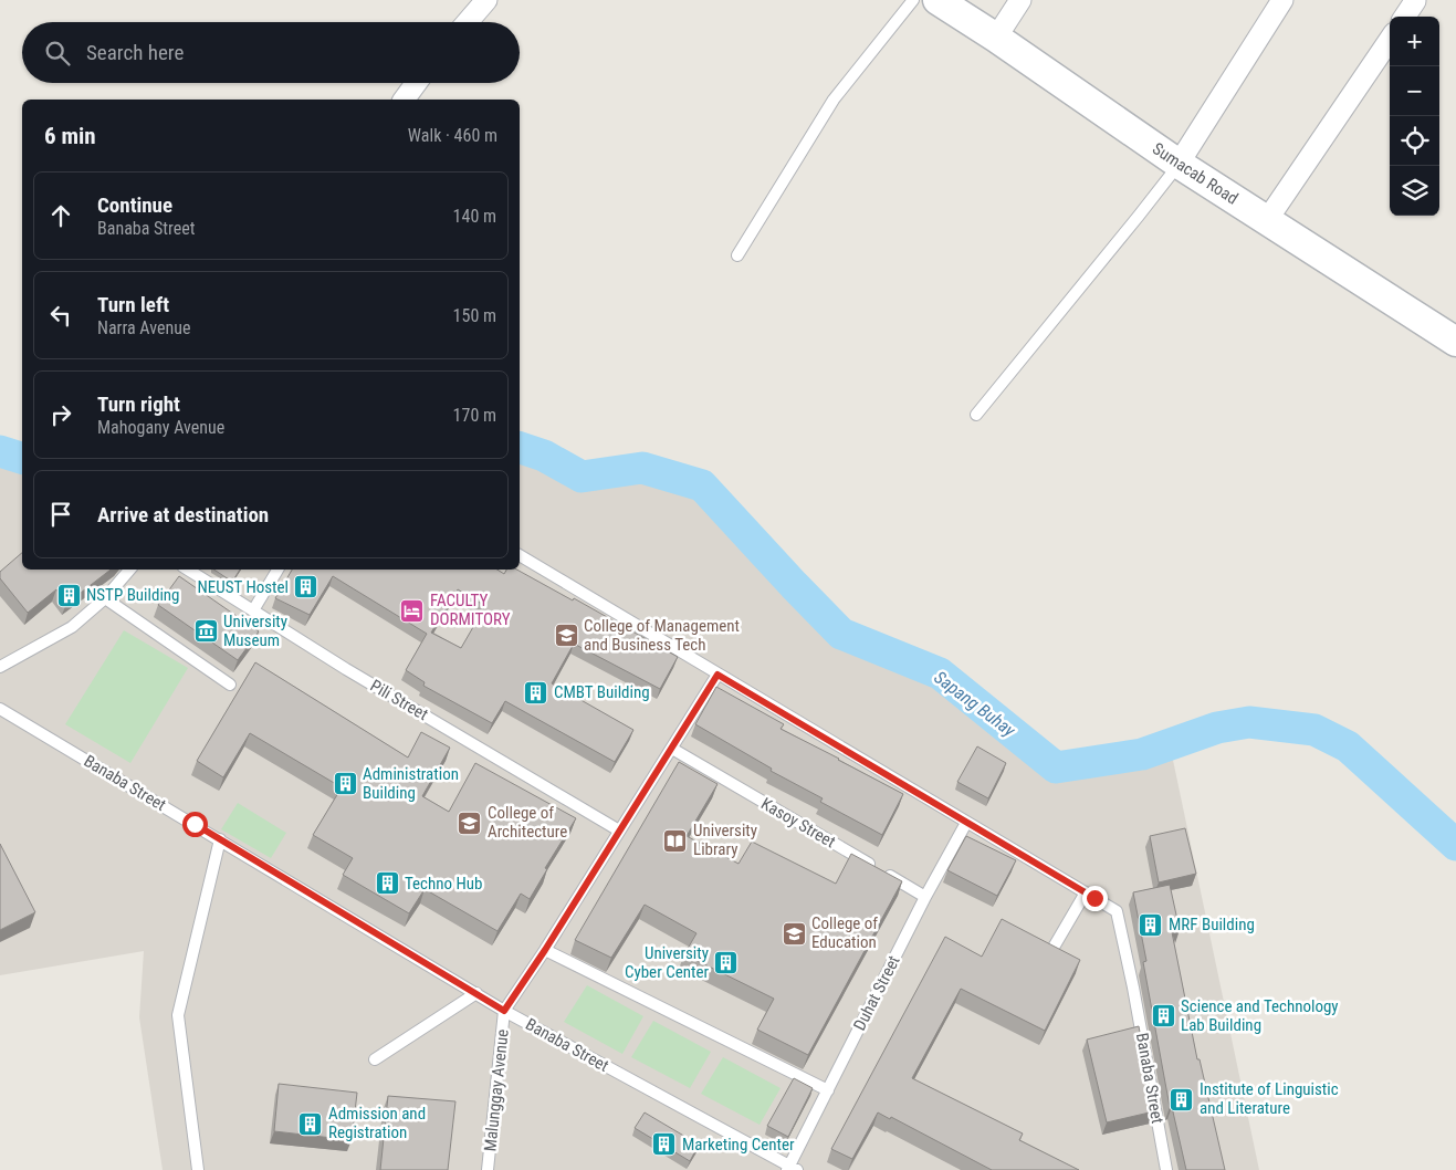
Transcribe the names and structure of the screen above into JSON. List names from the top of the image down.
{
  "streets": {
    "main road": ["Sumacab Road"],
    "lane": [
      "Pili Street",
      "Banaba Street",
      "Kasoy Street",
      "Duhat Street",
      "Malunggay Avenue"
    ]
  },
  "crossings": [
    ["Banaba Street", "Duhat Street"],
    ["Banaba Street", "Malunggay Avenue"],
    ["Kasoy Street", "Duhat Street"]
  ],
  "water": ["Sapang Buhay"],
  "places": {
    "building": [
      "NEUST Hostel",
      "NSTP Building",
      "CMBT Building",
      "Administration Building",
      "Techno Hub",
      "MRF Building",
      "University Cyber Center",
      "Science and Technology Lab Building",
      "Institute of Linguistic and Literature",
      "Admission and Registration",
      "Marketing Center"
    ],
    "hotel": ["FACULTY DORMITORY"],
    "museum": ["University Museum"],
    "school or university": ["College of Management and Business Tech", "College of Architecture", "College of Education"],
    "library": ["University Library"]
  },
  "page": {
    "map_buttons": ["+", "−"],
    "search": "Search here",
    "heading": ["6 min", "Walk · 460 m"],
    "list": [
      ["Continue", "Banaba Street", "140 m"],
      ["Turn left", "Narra Avenue", "150 m"],
      ["Turn right", "Mahogany Avenue", "170 m"],
      "Arrive at destination"
    ]
  }
}
